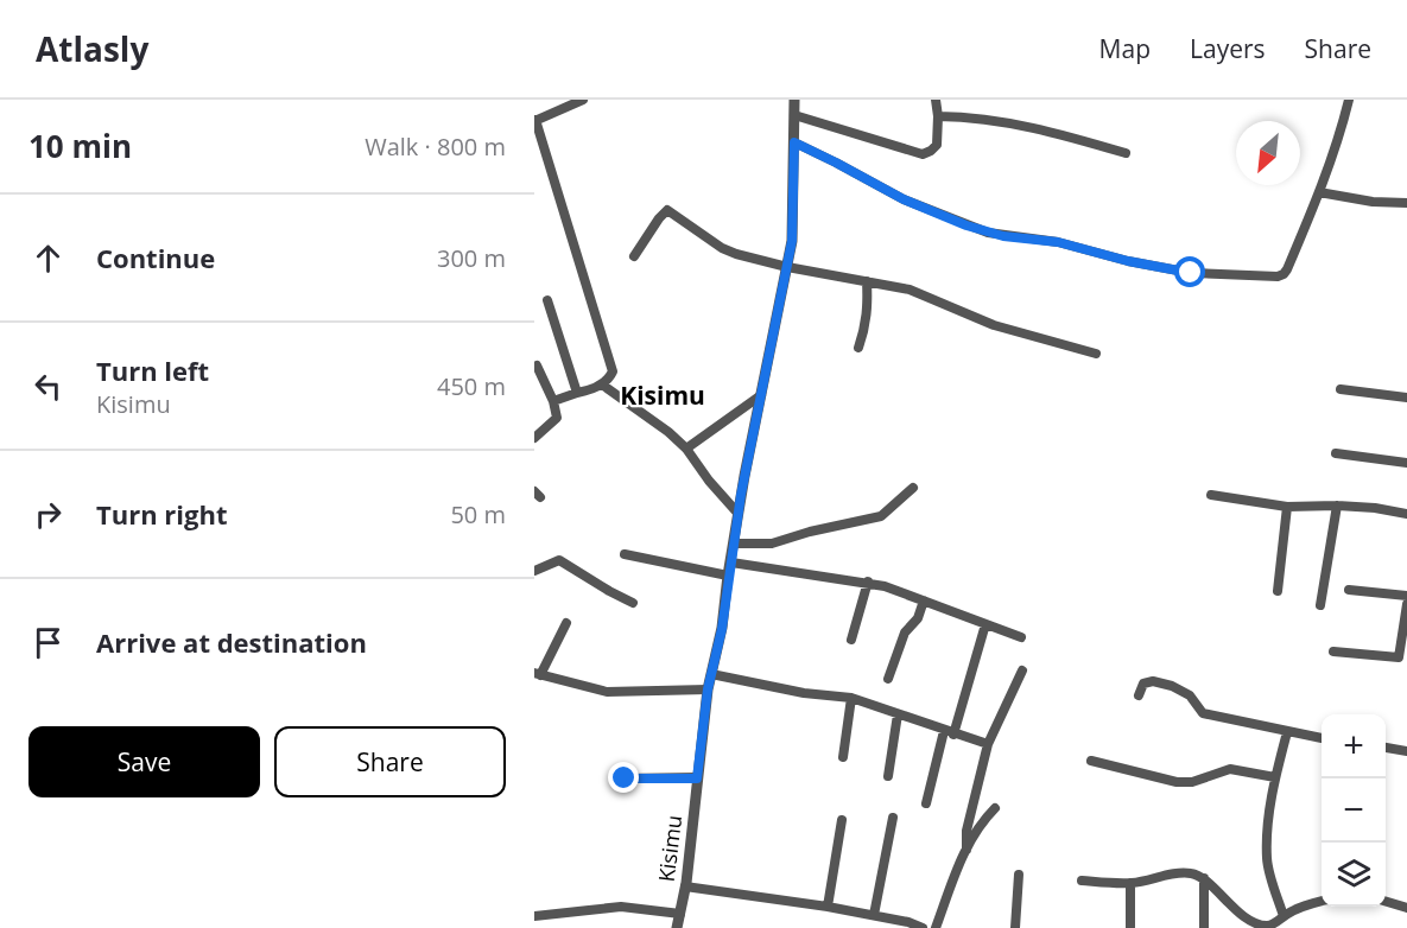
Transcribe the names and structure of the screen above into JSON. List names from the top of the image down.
{
  "streets": {
    "street": ["Kisimu"]
  },
  "districts": ["Kisimu"],
  "north": "bottom left",
  "page": {
    "header": "Atlasly",
    "nav": ["Map", "Layers", "Share"],
    "heading": ["10 min", "Walk · 800 m"],
    "list": [
      ["Continue", "300 m"],
      ["Turn left", "Kisimu", "450 m"],
      ["Turn right", "50 m"],
      "Arrive at destination"
    ],
    "buttons": ["Save", "Share"],
    "map_buttons": ["+", "−"]
  }
}
